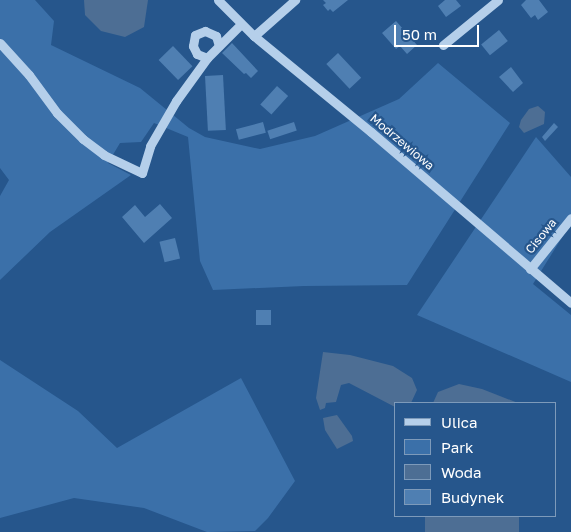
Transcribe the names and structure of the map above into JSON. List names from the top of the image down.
{
  "streets": {
    "street": ["Modrzewiowa", "Cisowa"]
  },
  "crossings": [
    ["Modrzewiowa", "Cisowa"]
  ],
  "legend": [
    "Ulica",
    "Park",
    "Woda",
    "Budynek"
  ],
  "scale_bar": "50 m"
}
